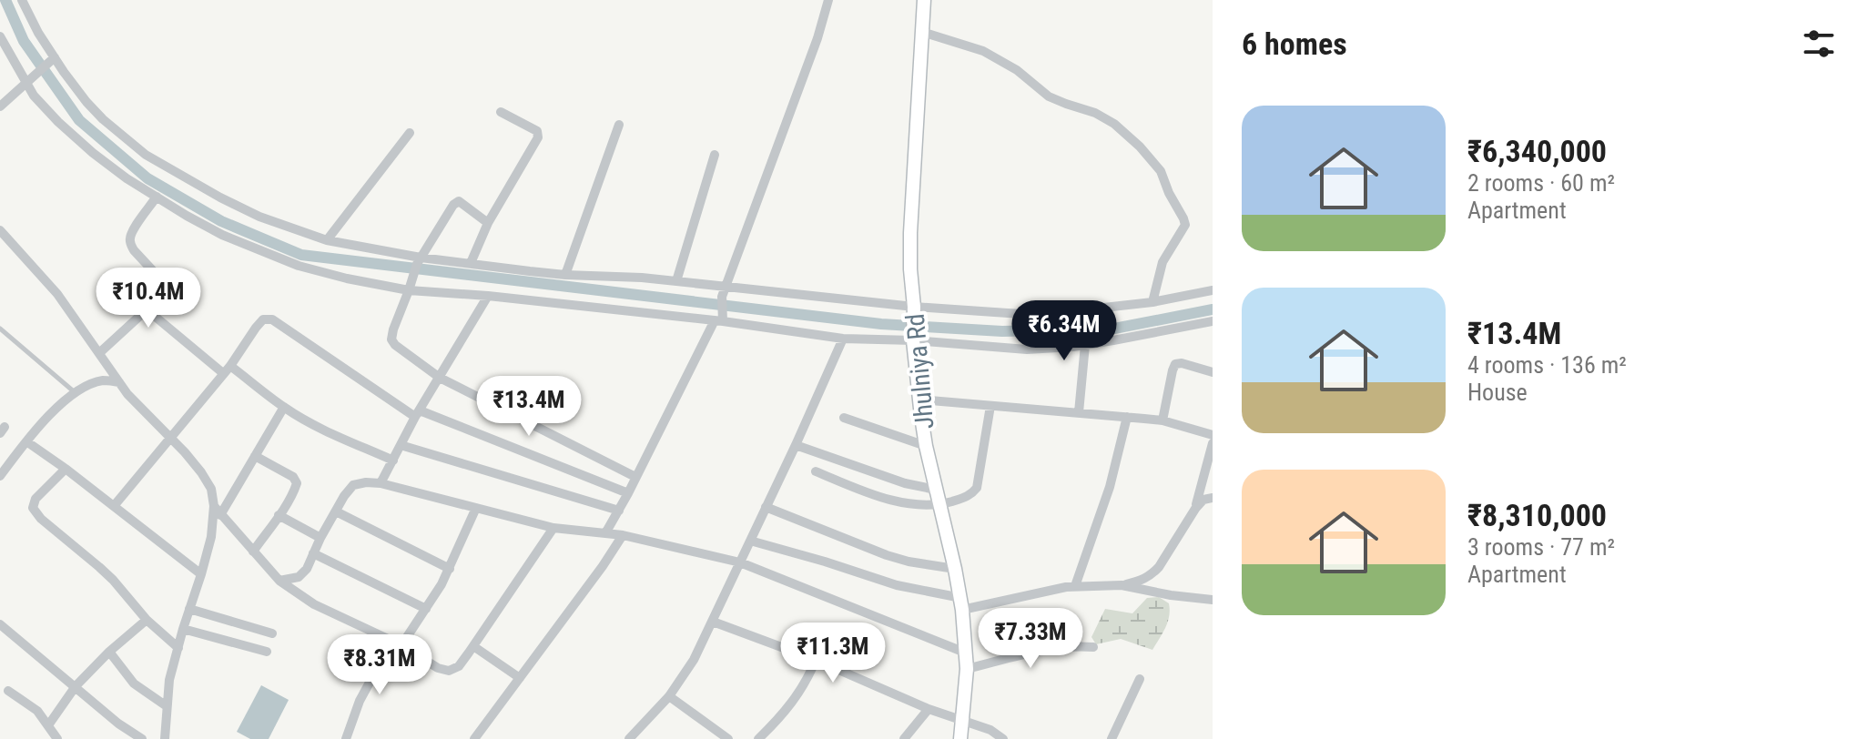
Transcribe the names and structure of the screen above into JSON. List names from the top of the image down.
{
  "streets": {
    "street": ["Jhulniya Rd"]
  },
  "page": {
    "heading": "6 homes",
    "list": [
      {
        "name": "₹6,340,000",
        "note": "2 rooms · 60 m² · Apartment"
      },
      {
        "name": "₹13.4M",
        "note": "4 rooms · 136 m² · House"
      },
      {
        "name": "₹8,310,000",
        "note": "3 rooms · 77 m² · Apartment"
      }
    ],
    "price": [
      "₹10.4M",
      "₹6.34M",
      "₹13.4M",
      "₹7.33M",
      "₹11.3M",
      "₹8.31M"
    ]
  }
}
